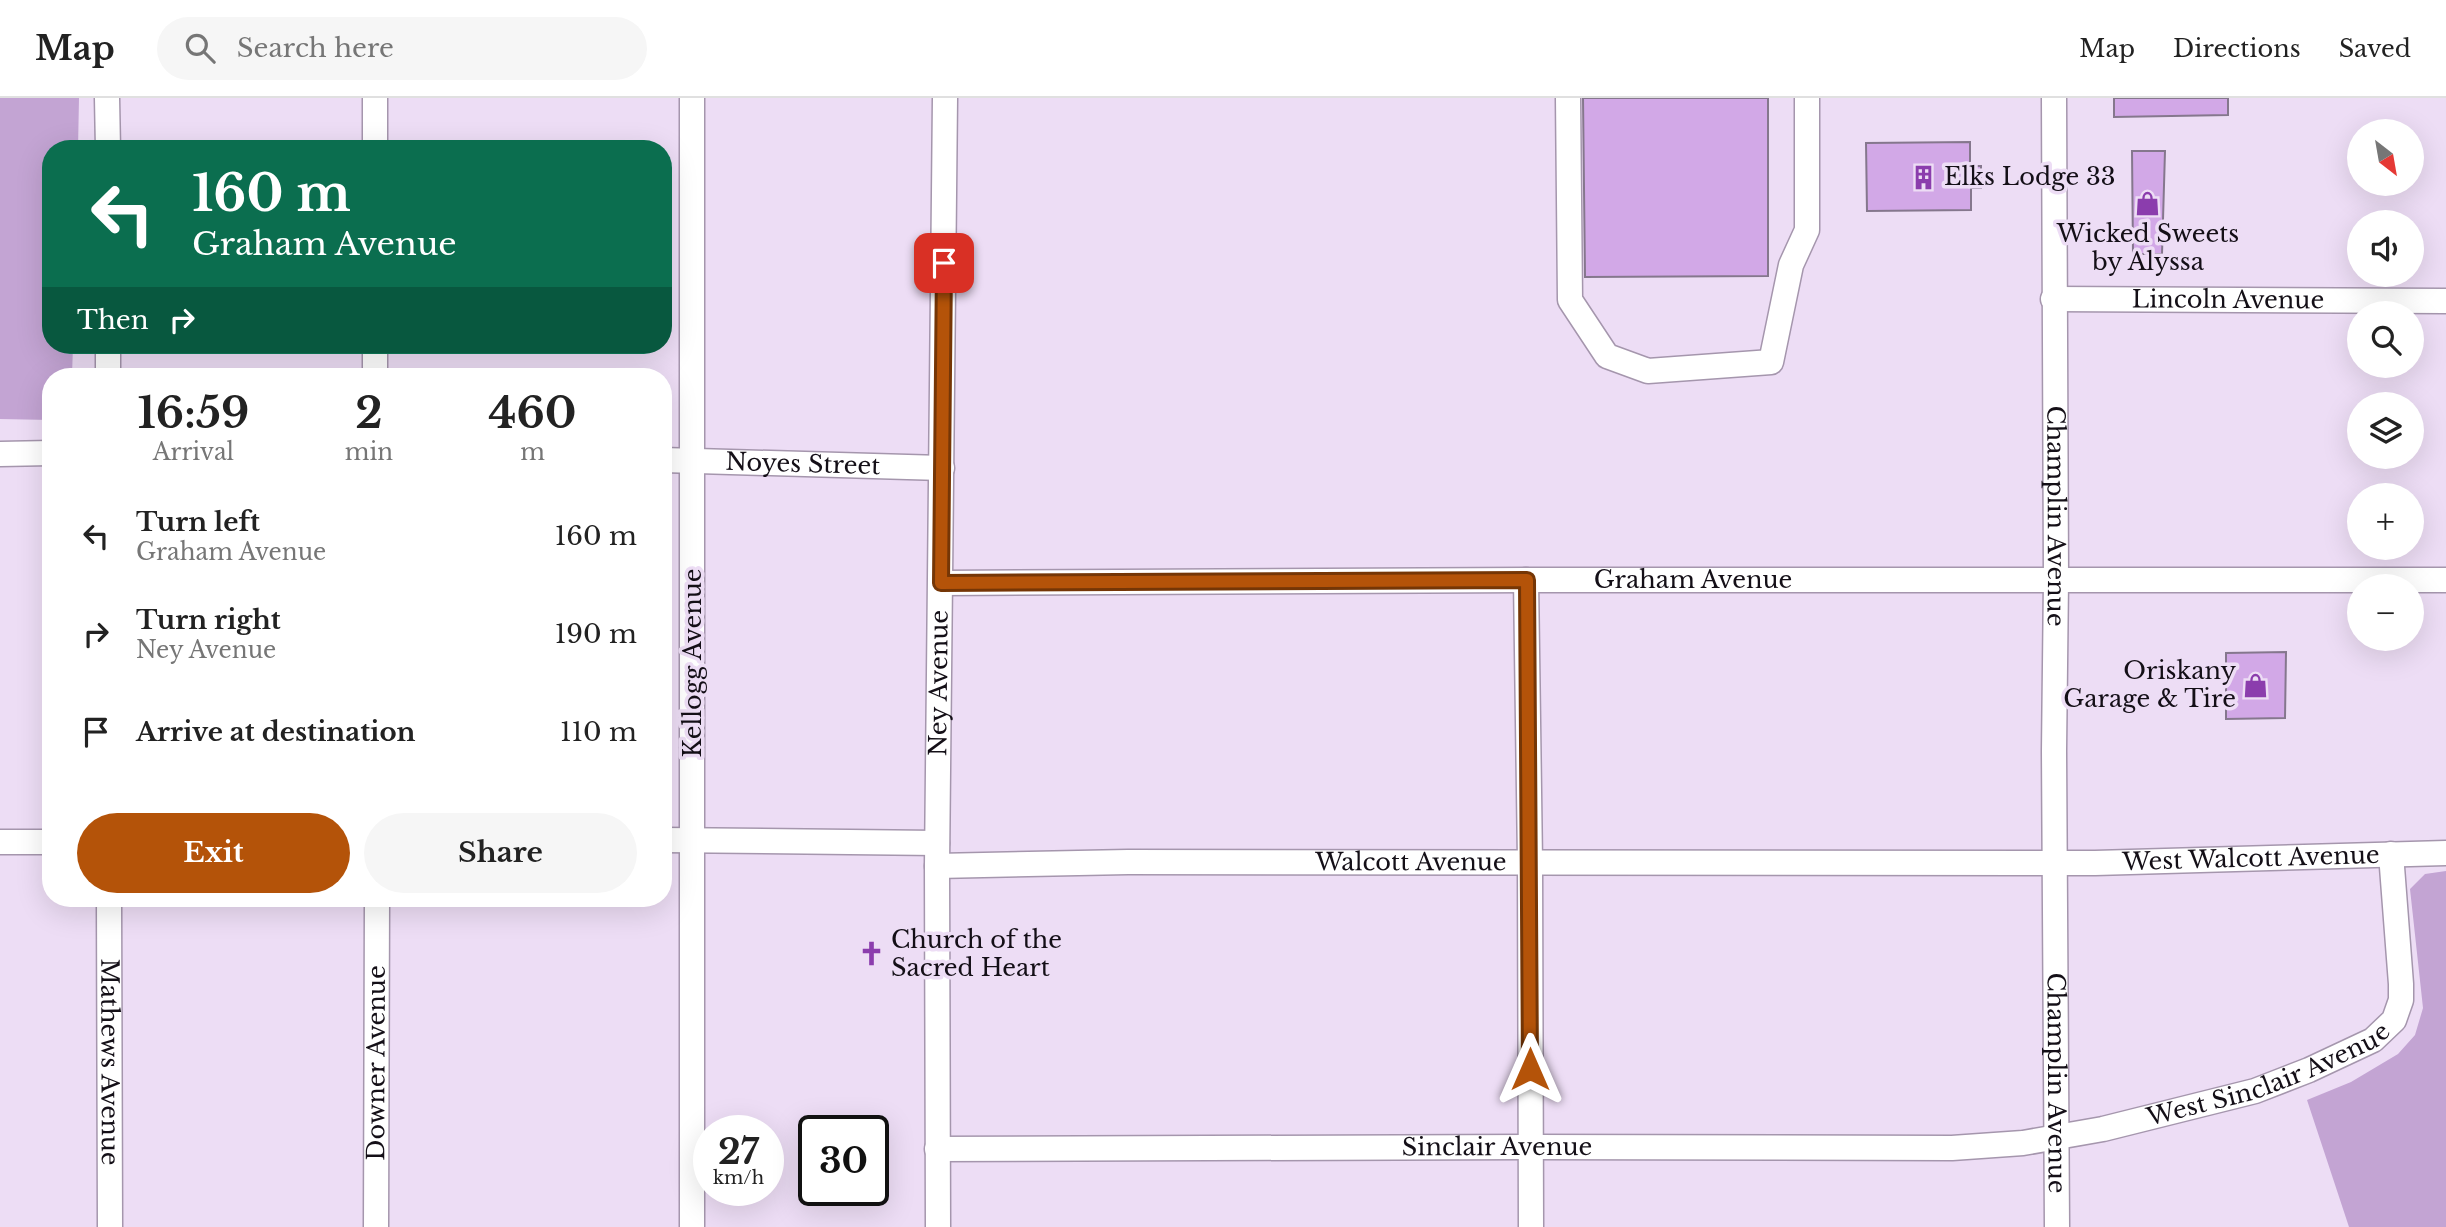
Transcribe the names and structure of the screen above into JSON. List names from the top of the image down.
{
  "streets": {
    "street": [
      "Lincoln Avenue",
      "Noyes Street",
      "Champlin Avenue",
      "Graham Avenue",
      "Kellogg Avenue",
      "Ney Avenue",
      "West Walcott Avenue",
      "Walcott Avenue",
      "Mathews Avenue",
      "Downer Avenue",
      "West Sinclair Avenue",
      "Sinclair Avenue"
    ]
  },
  "crossings": [
    ["Lincoln Avenue", "Champlin Avenue"],
    ["Noyes Street", "Kellogg Avenue"],
    ["Noyes Street", "Ney Avenue"],
    ["Champlin Avenue", "Graham Avenue"],
    ["Champlin Avenue", "West Walcott Avenue"],
    ["Champlin Avenue", "Walcott Avenue"],
    ["Champlin Avenue", "West Sinclair Avenue"],
    ["Champlin Avenue", "Sinclair Avenue"],
    ["Graham Avenue", "Ney Avenue"],
    ["Kellogg Avenue", "Walcott Avenue"],
    ["Ney Avenue", "Walcott Avenue"],
    ["Ney Avenue", "Sinclair Avenue"],
    ["West Walcott Avenue", "Walcott Avenue"],
    ["West Walcott Avenue", "West Sinclair Avenue"],
    ["West Sinclair Avenue", "Sinclair Avenue"]
  ],
  "places": {
    "building": ["Elks Lodge 33"],
    "shop": ["Wicked Sweets by Alyssa", "Oriskany Garage & Tire"],
    "church": ["Church of the Sacred Heart"]
  },
  "north": "bottom right",
  "page": {
    "header": "Map",
    "search": "Search here",
    "nav": ["Map", "Directions", "Saved"],
    "map_buttons": ["+", "−"],
    "turn": ["160 m", "Graham Avenue"],
    "then": "Then",
    "eta": [
      "16:59",
      "Arrival",
      "2",
      "min",
      "460",
      "m"
    ],
    "list": [
      {
        "name": "Turn left",
        "note": "Graham Avenue",
        "value": "160 m"
      },
      {
        "name": "Turn right",
        "note": "Ney Avenue",
        "value": "190 m"
      },
      {
        "name": "Arrive at destination",
        "value": "110 m"
      }
    ],
    "buttons": ["Exit", "Share"],
    "speed": "27 km/h",
    "limit": "30"
  }
}
